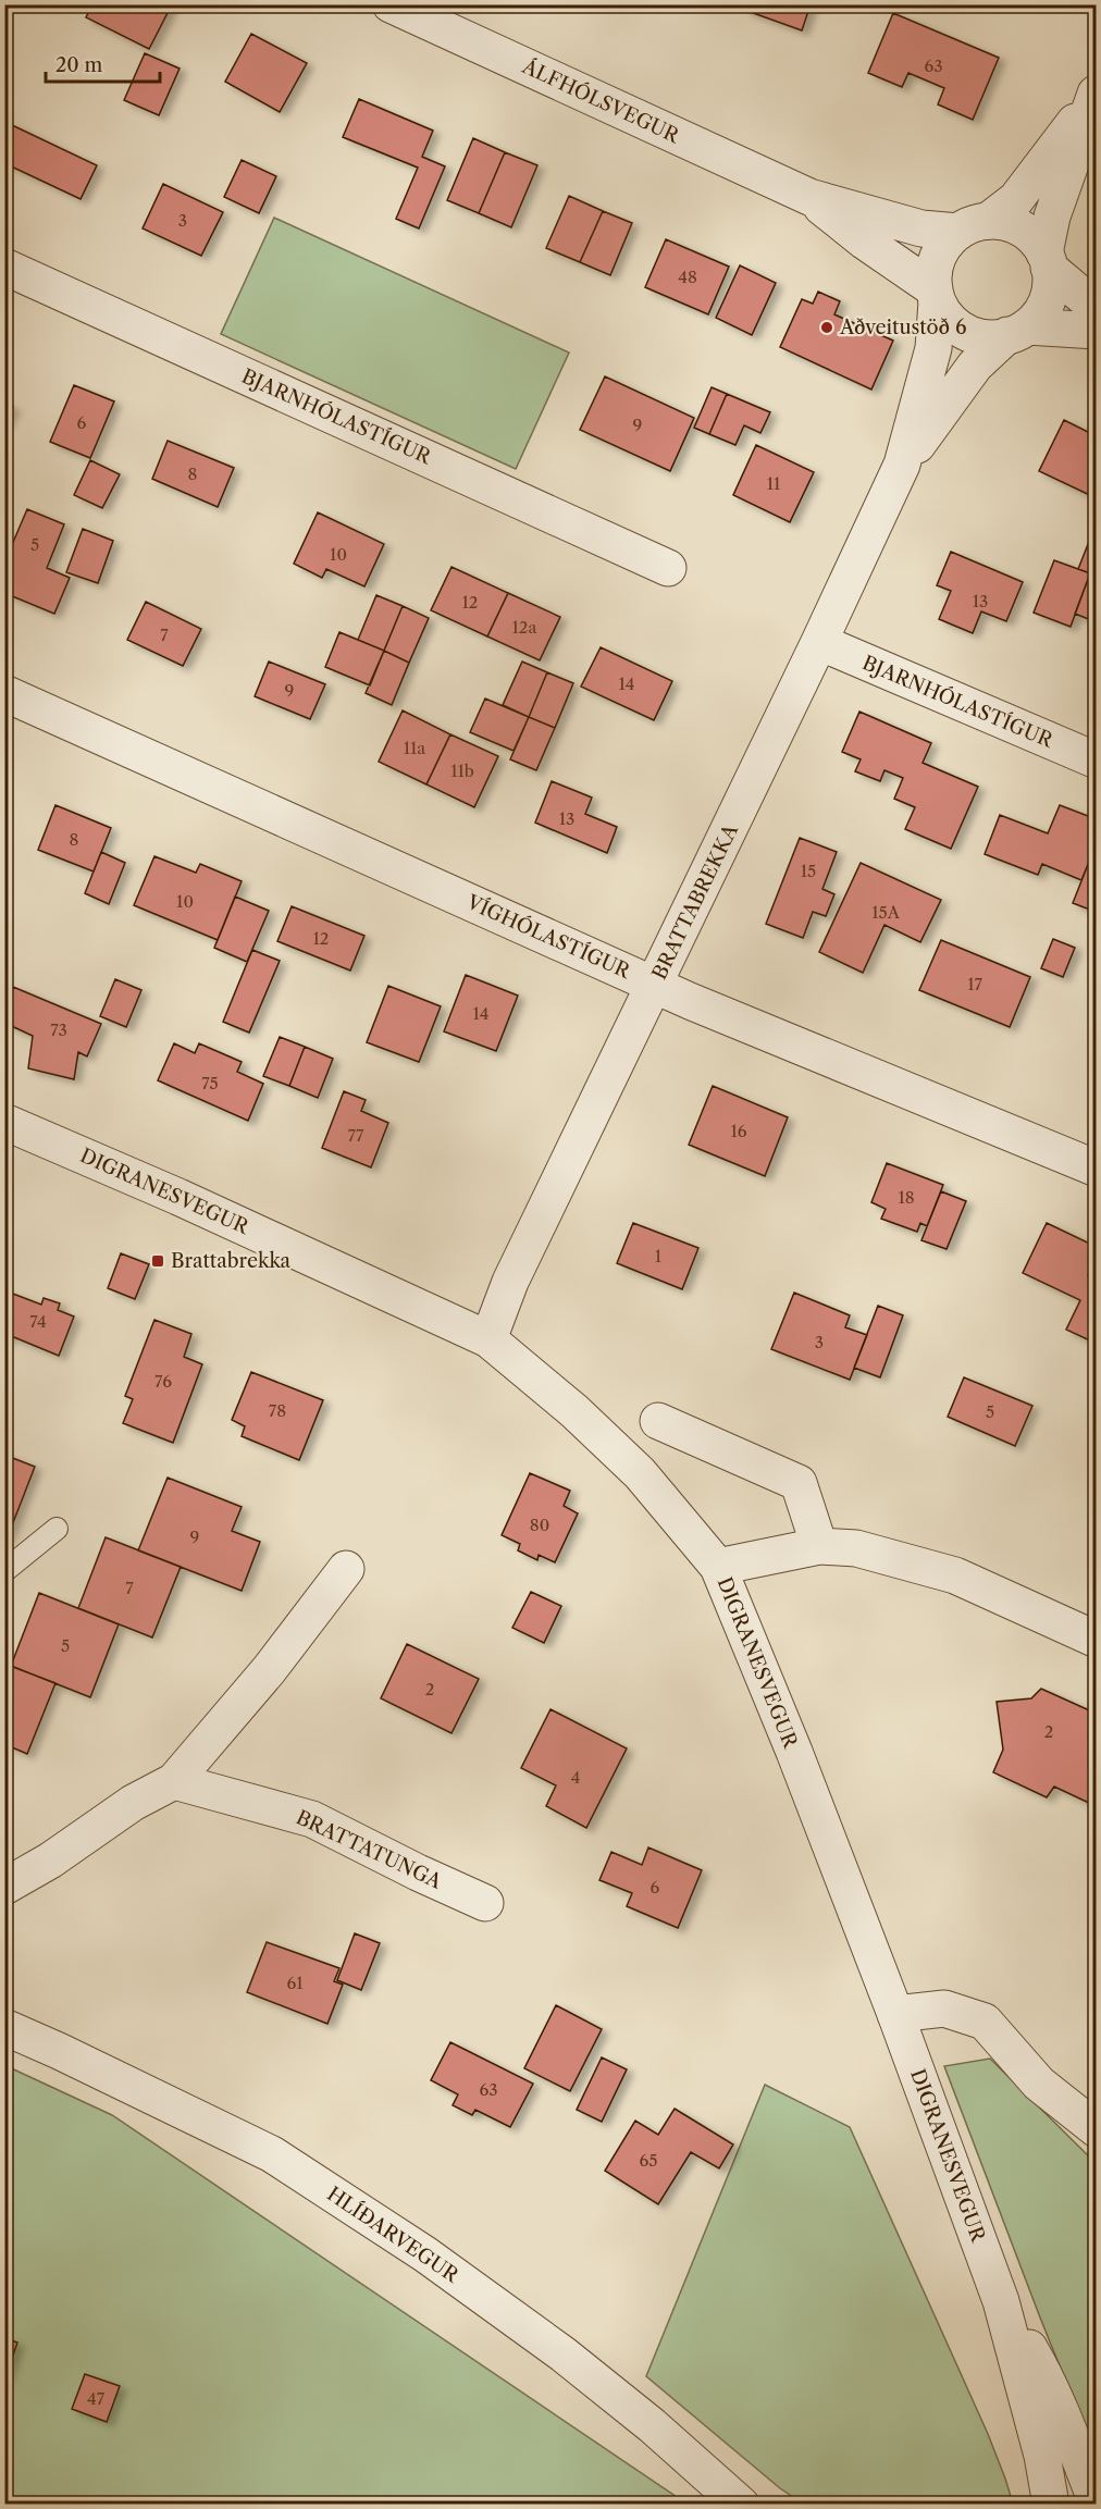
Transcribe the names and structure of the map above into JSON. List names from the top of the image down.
{
  "streets": {
    "street": [
      "ÁLFHÓLSVEGUR",
      "BJARNHÓLASTÍGUR",
      "BRATTABREKKA",
      "VÍGHÓLASTÍGUR",
      "DIGRANESVEGUR",
      "BRATTATUNGA",
      "HLÍÐARVEGUR"
    ]
  },
  "crossings": [
    ["ÁLFHÓLSVEGUR", "BRATTABREKKA"],
    ["BJARNHÓLASTÍGUR", "BRATTABREKKA"],
    ["BRATTABREKKA", "VÍGHÓLASTÍGUR"],
    ["BRATTABREKKA", "DIGRANESVEGUR"]
  ],
  "places": {
    "other": ["Aðveitustöð 6"],
    "transit": ["Brattabrekka"]
  },
  "house_numbers": [
    "63",
    "3",
    "48",
    "6",
    "9",
    "8",
    "11",
    "5",
    "10",
    "13",
    "12",
    "12a",
    "7",
    "14",
    "9",
    "11a",
    "11b",
    "13",
    "8",
    "15",
    "10",
    "15A",
    "12",
    "17",
    "14",
    "73",
    "75",
    "16",
    "77",
    "18",
    "1",
    "74",
    "3",
    "76",
    "78",
    "5",
    "80",
    "9",
    "7",
    "5",
    "2",
    "2",
    "4",
    "6",
    "61",
    "63",
    "65",
    "47"
  ],
  "scale_bar": "20 m"
}
